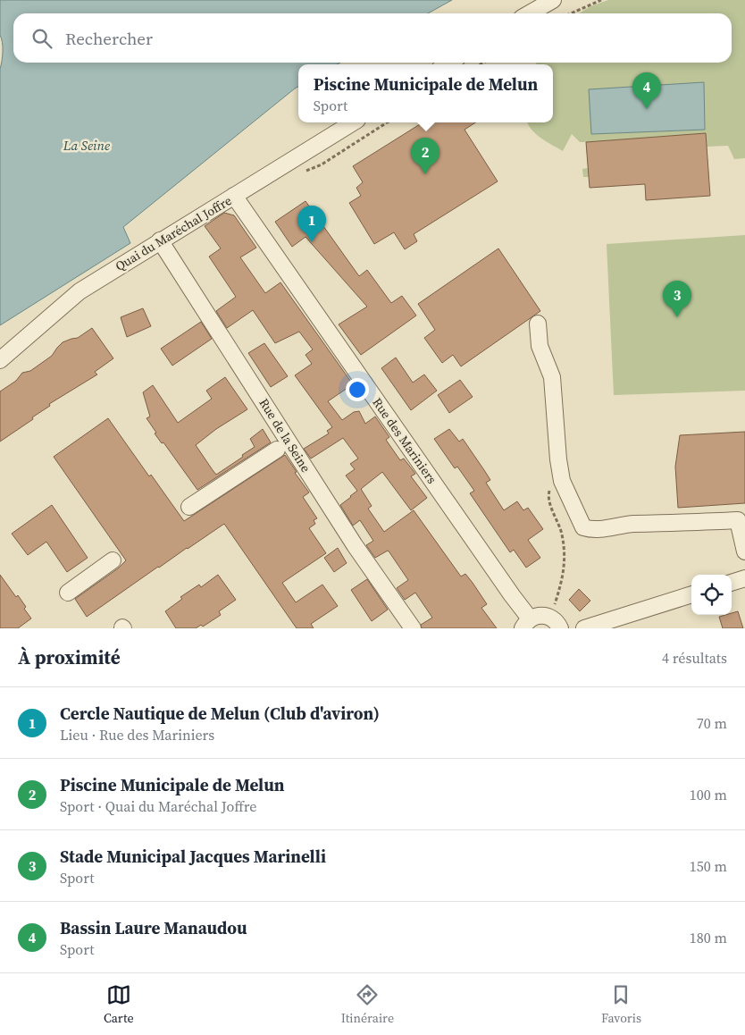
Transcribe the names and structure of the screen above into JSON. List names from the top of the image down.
{
  "streets": {
    "street": ["Quai du Maréchal Joffre", "Rue de la Seine", "Rue des Mariniers"]
  },
  "crossings": [
    ["Quai du Maréchal Joffre", "Rue de la Seine"],
    ["Quai du Maréchal Joffre", "Rue des Mariniers"]
  ],
  "water": ["La Seine"],
  "page": {
    "search": "Rechercher",
    "popup": ["Piscine Municipale de Melun", "Sport"],
    "pins": [
      "4",
      "2",
      "1",
      "3"
    ],
    "heading": ["À proximité", "4 résultats"],
    "list": [
      {
        "mark": "1",
        "name": "Cercle Nautique de Melun (Club d'aviron)",
        "note": "Lieu · Rue des Mariniers",
        "value": "70 m"
      },
      {
        "mark": "2",
        "name": "Piscine Municipale de Melun",
        "note": "Sport · Quai du Maréchal Joffre",
        "value": "100 m"
      },
      {
        "mark": "3",
        "name": "Stade Municipal Jacques Marinelli",
        "note": "Sport",
        "value": "150 m"
      },
      {
        "mark": "4",
        "name": "Bassin Laure Manaudou",
        "note": "Sport",
        "value": "180 m"
      }
    ],
    "nav": ["Carte", "Itinéraire", "Favoris"]
  }
}
